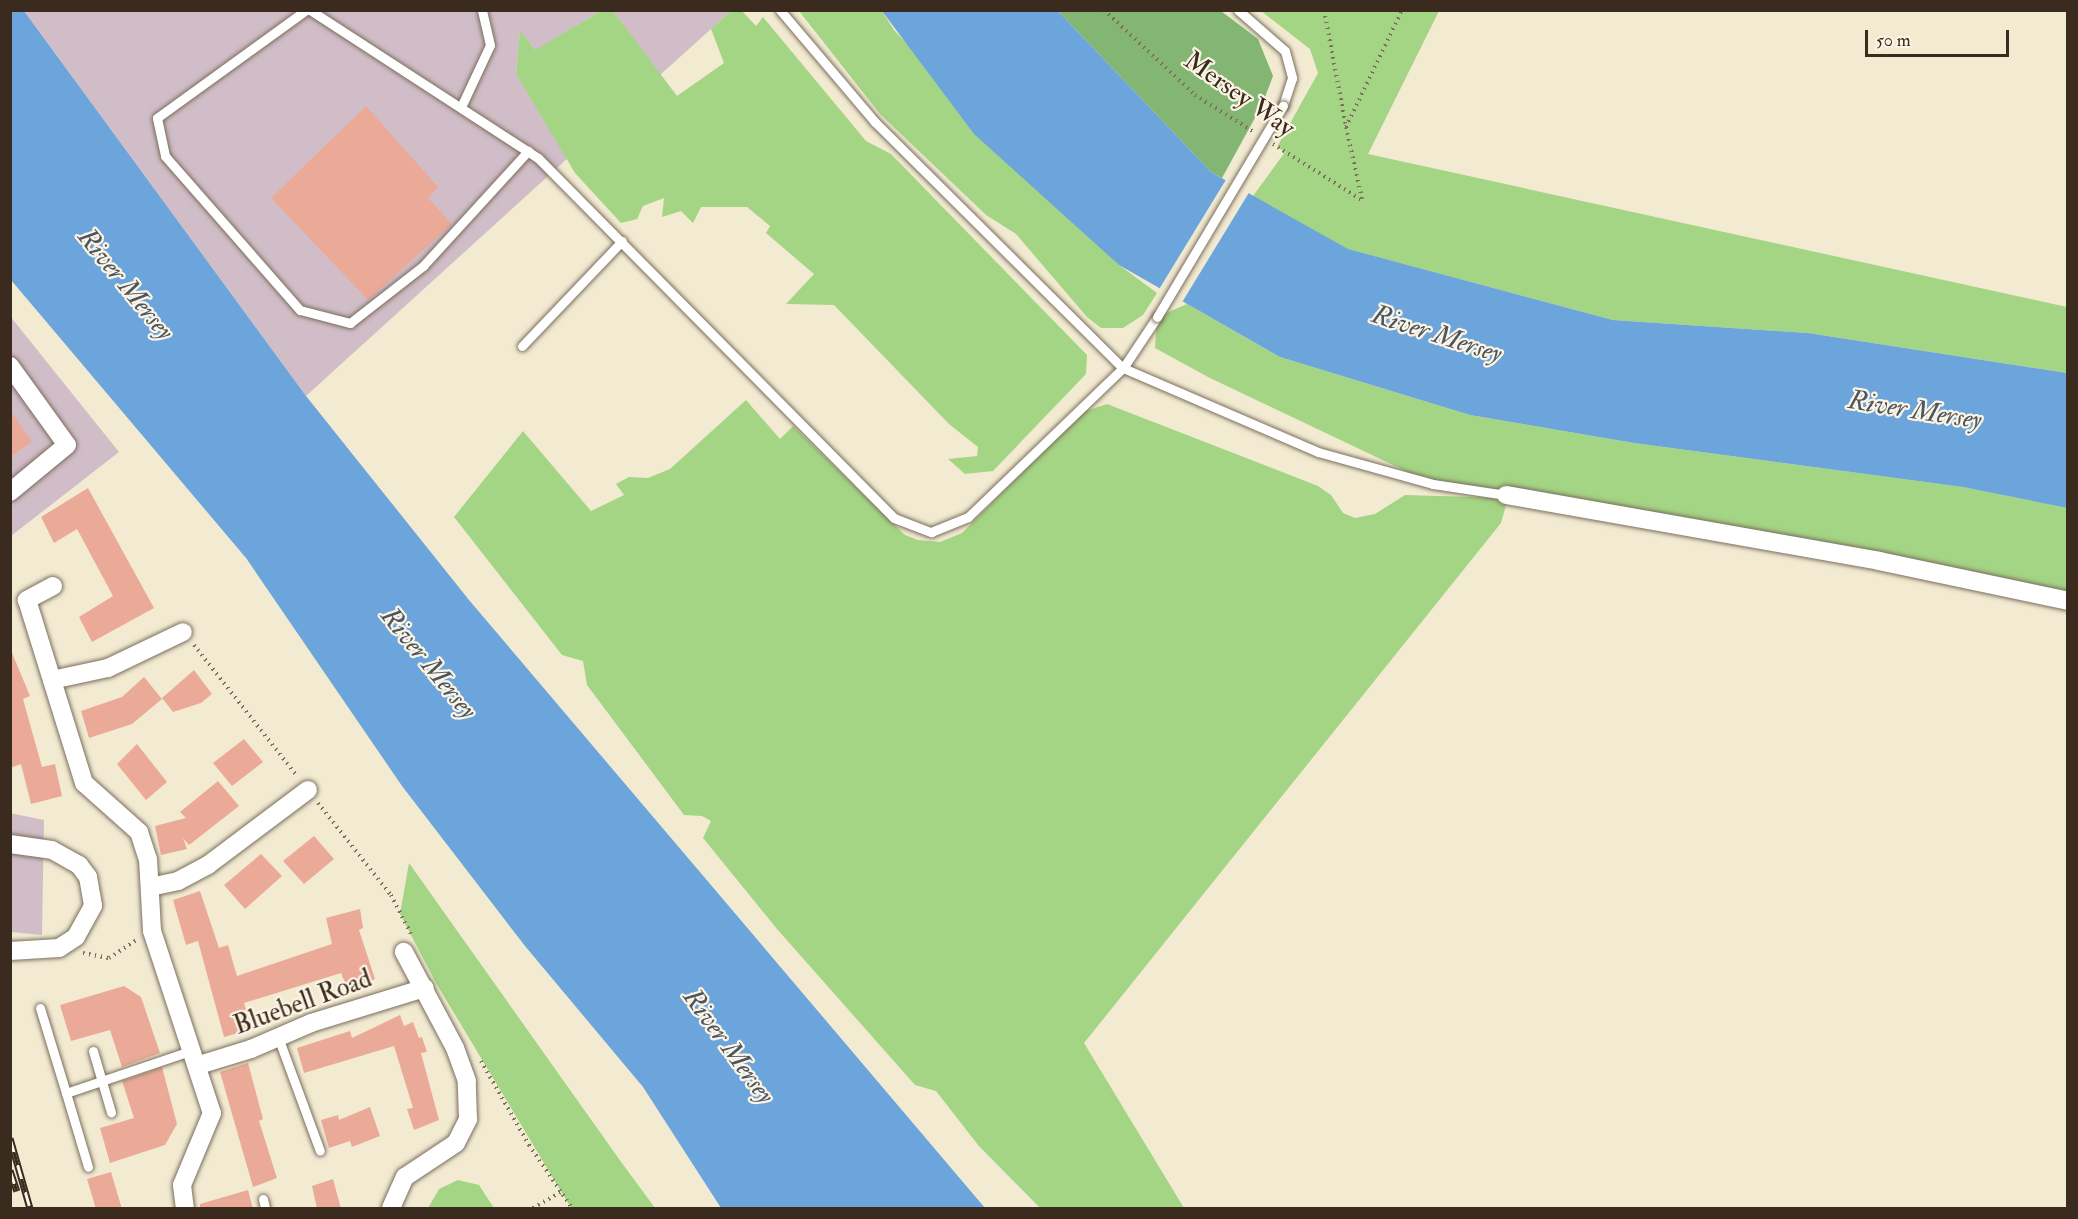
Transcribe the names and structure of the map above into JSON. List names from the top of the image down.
{
  "streets": {
    "street": ["Bluebell Road"],
    "path": ["Mersey Way"]
  },
  "water": ["River Mersey"],
  "scale_bar": "50 m"
}
